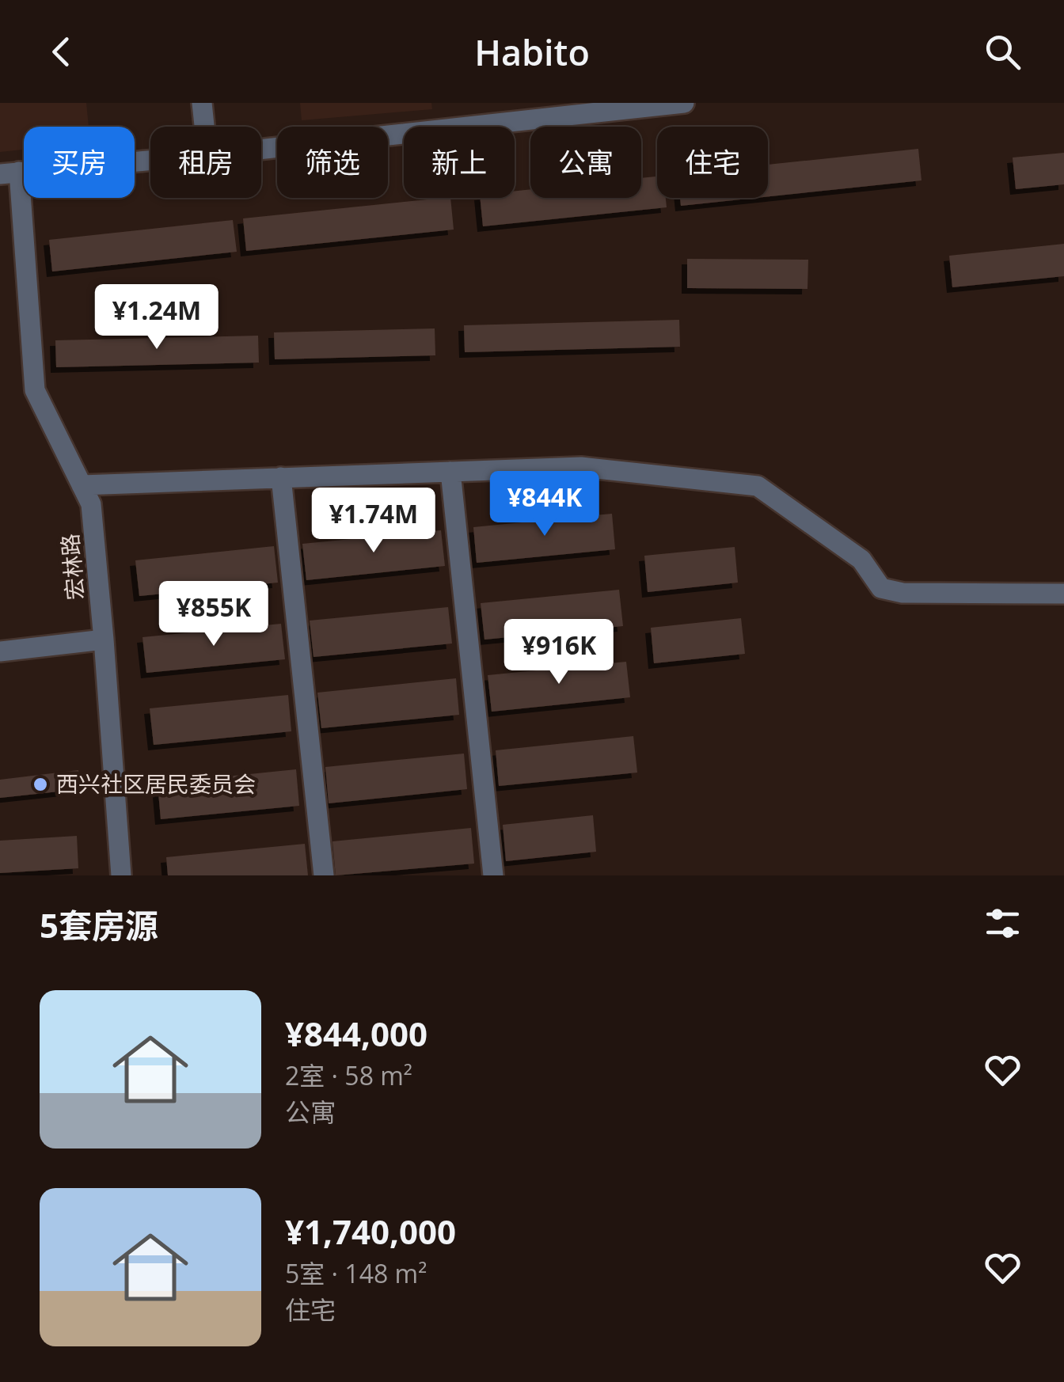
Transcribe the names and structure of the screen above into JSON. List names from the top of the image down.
{
  "streets": {
    "street": ["宏林路"]
  },
  "places": ["西兴社区居民委员会"],
  "page": {
    "header": "Habito",
    "chip": [
      "买房",
      "租房",
      "筛选",
      "新上",
      "公寓",
      "住宅"
    ],
    "price": [
      "¥1.24M",
      "¥844K",
      "¥1.74M",
      "¥855K",
      "¥916K"
    ],
    "heading": "5套房源",
    "list": [
      {
        "name": "¥844,000",
        "note": "2室 · 58 m² · 公寓"
      },
      {
        "name": "¥1,740,000",
        "note": "5室 · 148 m² · 住宅"
      }
    ]
  }
}
